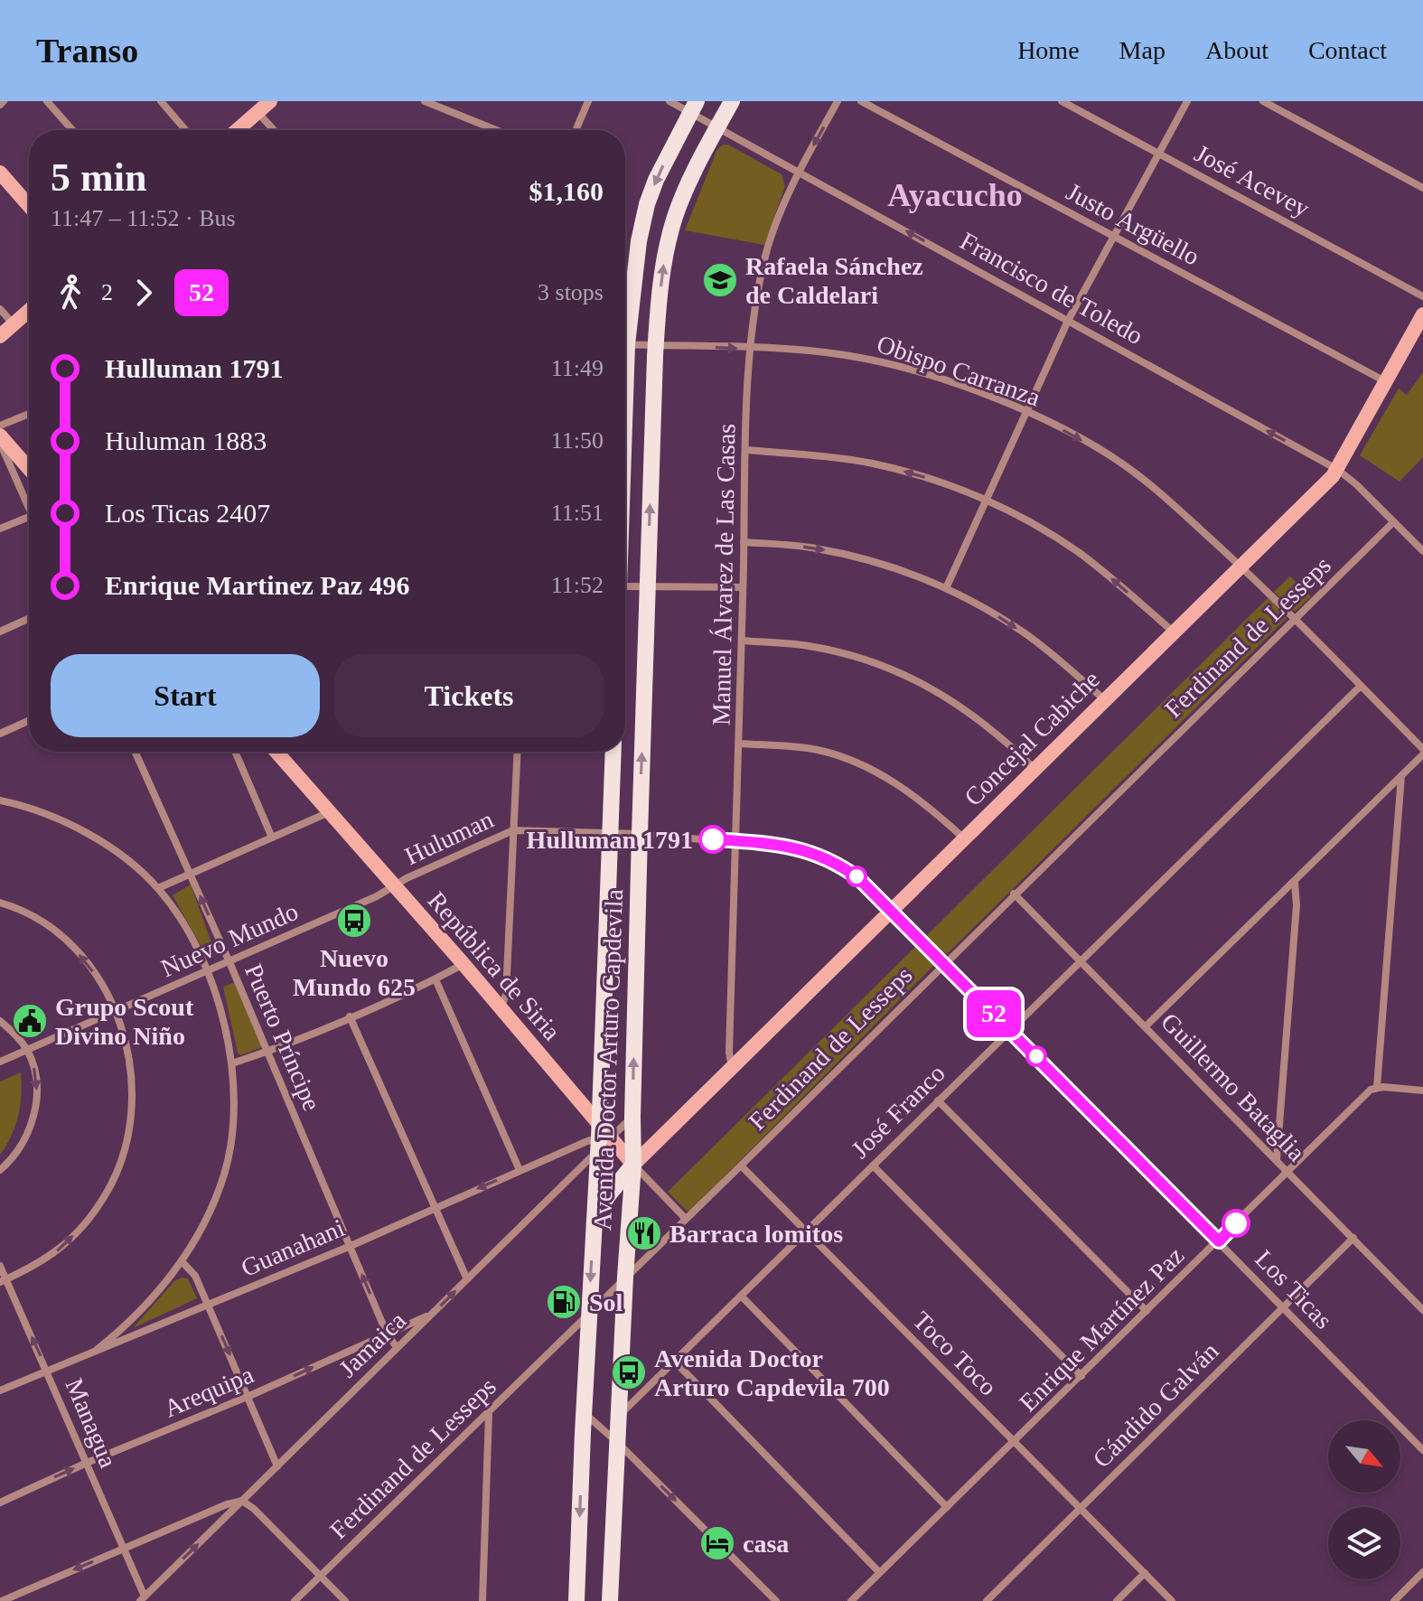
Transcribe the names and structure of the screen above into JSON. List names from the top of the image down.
{
  "streets": {
    "main road": ["Concejal Cabiche", "República de Siria", "Avenida Doctor Arturo Capdevila"],
    "street": [
      "José Acevey",
      "Justo Argüello",
      "Francisco de Toledo",
      "Obispo Carranza",
      "Manuel Álvarez de Las Casas",
      "Ferdinand de Lesseps",
      "Huluman",
      "Nuevo Mundo",
      "Puerto Príncipe",
      "Guillermo Bataglia",
      "José Franco",
      "Guanahani",
      "Los Ticas",
      "Enrique Martínez Paz",
      "Jamaica",
      "Toco Toco",
      "Arequipa",
      "Cándido Galván",
      "Managua"
    ]
  },
  "crossings": [
    ["Justo Argüello", "Concejal Cabiche"],
    ["Francisco de Toledo", "Manuel Álvarez de Las Casas"],
    ["Francisco de Toledo", "Ferdinand de Lesseps"],
    ["Francisco de Toledo", "Concejal Cabiche"],
    ["Francisco de Toledo", "Avenida Doctor Arturo Capdevila"],
    ["Obispo Carranza", "Manuel Álvarez de Las Casas"],
    ["Obispo Carranza", "Ferdinand de Lesseps"],
    ["Obispo Carranza", "Concejal Cabiche"],
    ["Obispo Carranza", "Avenida Doctor Arturo Capdevila"],
    ["Obispo Carranza", "José Franco"],
    ["Manuel Álvarez de Las Casas", "Concejal Cabiche"],
    ["Manuel Álvarez de Las Casas", "Huluman"],
    ["Ferdinand de Lesseps", "República de Siria"],
    ["Ferdinand de Lesseps", "Avenida Doctor Arturo Capdevila"],
    ["Ferdinand de Lesseps", "Guillermo Bataglia"],
    ["Ferdinand de Lesseps", "Los Ticas"],
    ["Ferdinand de Lesseps", "Toco Toco"],
    ["Concejal Cabiche", "Huluman"],
    ["Concejal Cabiche", "República de Siria"],
    ["Concejal Cabiche", "Avenida Doctor Arturo Capdevila"],
    ["Concejal Cabiche", "Los Ticas"],
    ["Huluman", "Nuevo Mundo"],
    ["Huluman", "República de Siria"],
    ["Huluman", "Avenida Doctor Arturo Capdevila"],
    ["Huluman", "Los Ticas"],
    ["Nuevo Mundo", "República de Siria"],
    ["Nuevo Mundo", "Puerto Príncipe"],
    ["República de Siria", "Avenida Doctor Arturo Capdevila"],
    ["República de Siria", "Guanahani"],
    ["República de Siria", "Jamaica"],
    ["Puerto Príncipe", "Guanahani"],
    ["Puerto Príncipe", "Jamaica"],
    ["Puerto Príncipe", "Arequipa"],
    ["Avenida Doctor Arturo Capdevila", "José Franco"],
    ["Avenida Doctor Arturo Capdevila", "Guanahani"],
    ["Avenida Doctor Arturo Capdevila", "Jamaica"],
    ["Guillermo Bataglia", "José Franco"],
    ["Guillermo Bataglia", "Enrique Martínez Paz"],
    ["Guillermo Bataglia", "Cándido Galván"],
    ["José Franco", "Los Ticas"],
    ["José Franco", "Toco Toco"],
    ["Guanahani", "Jamaica"],
    ["Guanahani", "Managua"],
    ["Los Ticas", "Enrique Martínez Paz"],
    ["Los Ticas", "Cándido Galván"],
    ["Enrique Martínez Paz", "Toco Toco"],
    ["Jamaica", "Arequipa"],
    ["Jamaica", "Managua"],
    ["Toco Toco", "Cándido Galván"],
    ["Arequipa", "Managua"]
  ],
  "one_way": ["Francisco de Toledo", "Obispo Carranza", "Arequipa"],
  "districts": ["Ayacucho"],
  "places": {
    "school or university": ["Rafaela Sánchez de Caldelari"],
    "other": ["Hulluman 1791"],
    "bus stop": ["Nuevo Mundo 625", "Avenida Doctor Arturo Capdevila 700"],
    "public building": ["Grupo Scout Divino Niño"],
    "restaurant": ["Barraca lomitos"],
    "fuel station": ["Sol"],
    "hotel": ["casa"]
  },
  "lines": ["bus line 52"],
  "north": "bottom right",
  "page": {
    "header": "Transo",
    "nav": [
      "Home",
      "Map",
      "About",
      "Contact"
    ],
    "on_map": "52",
    "heading": ["5 min", "11:47 – 11:52 · Bus", "$1,160"],
    "legs": ["2", "52", "3 stops"],
    "list": [
      {
        "name": "Hulluman 1791",
        "value": "11:49"
      },
      {
        "name": "Huluman 1883",
        "value": "11:50"
      },
      {
        "name": "Los Ticas 2407",
        "value": "11:51"
      },
      {
        "name": "Enrique Martinez Paz 496",
        "value": "11:52"
      }
    ],
    "buttons": ["Start", "Tickets"]
  }
}
